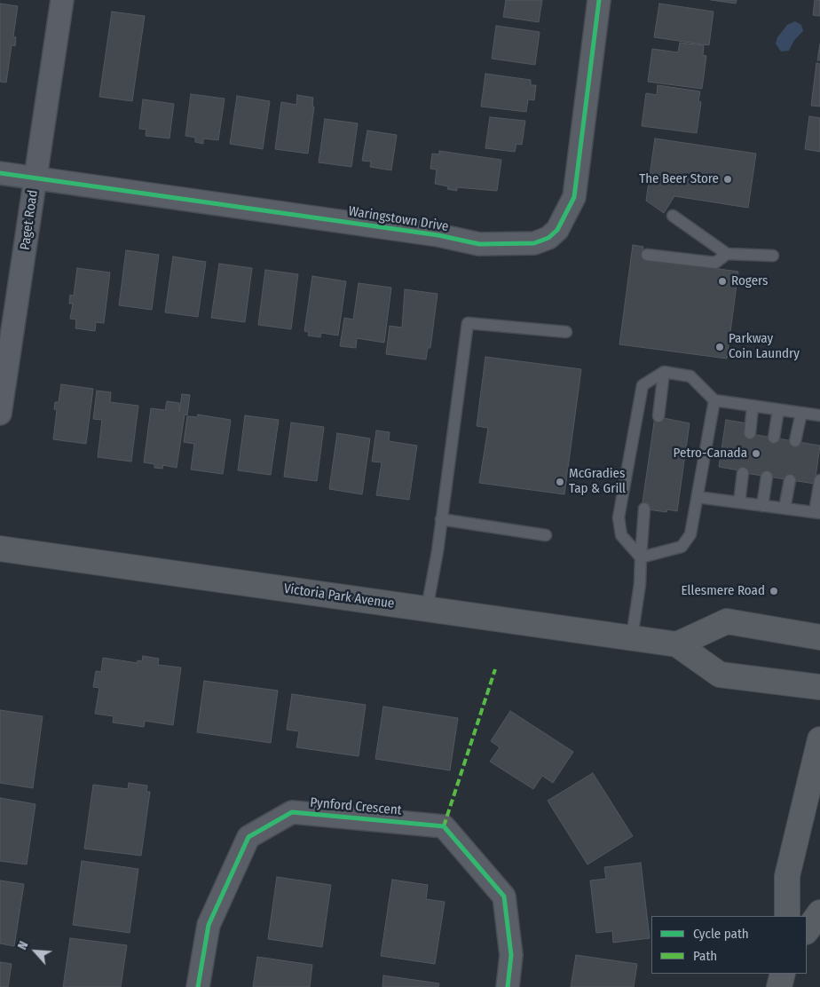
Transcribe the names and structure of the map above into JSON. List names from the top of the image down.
{
  "streets": {
    "main road": ["Victoria Park Avenue"],
    "street": ["Waringstown Drive", "Paget Road", "Pynford Crescent"]
  },
  "crossings": [
    ["Waringstown Drive", "Paget Road"]
  ],
  "places": [
    "The Beer Store",
    "Rogers",
    "Parkway Coin Laundry",
    "Petro-Canada",
    "McGradies Tap & Grill",
    "Ellesmere Road"
  ],
  "legend": ["Cycle path", "Path"],
  "north": "top left"
}
